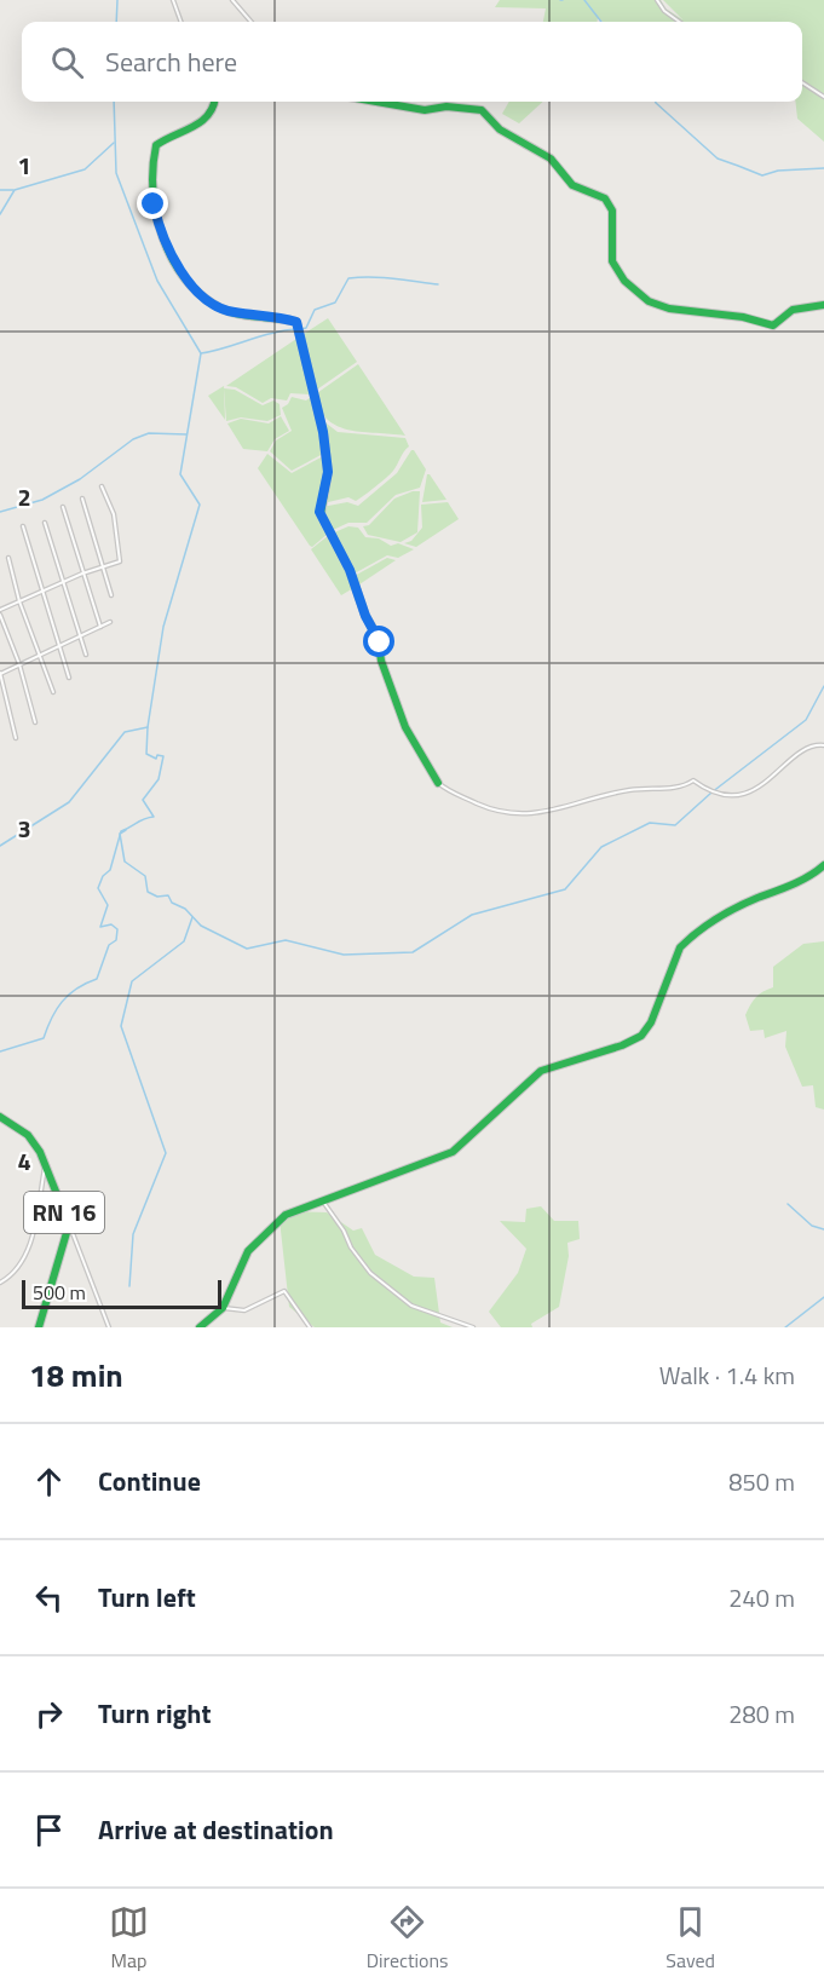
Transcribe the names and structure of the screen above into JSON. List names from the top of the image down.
{
  "streets": {
    "street": ["RN 16"]
  },
  "scale_bar": "500 m",
  "page": {
    "search": "Search here",
    "scale": "500 m",
    "heading": ["18 min", "Walk · 1.4 km"],
    "list": [
      ["Continue", "850 m"],
      ["Turn left", "240 m"],
      ["Turn right", "280 m"],
      "Arrive at destination"
    ],
    "nav": ["Map", "Directions", "Saved"]
  },
  "grid": {
    "rows": [
      "1",
      "2",
      "3",
      "4"
    ]
  }
}
